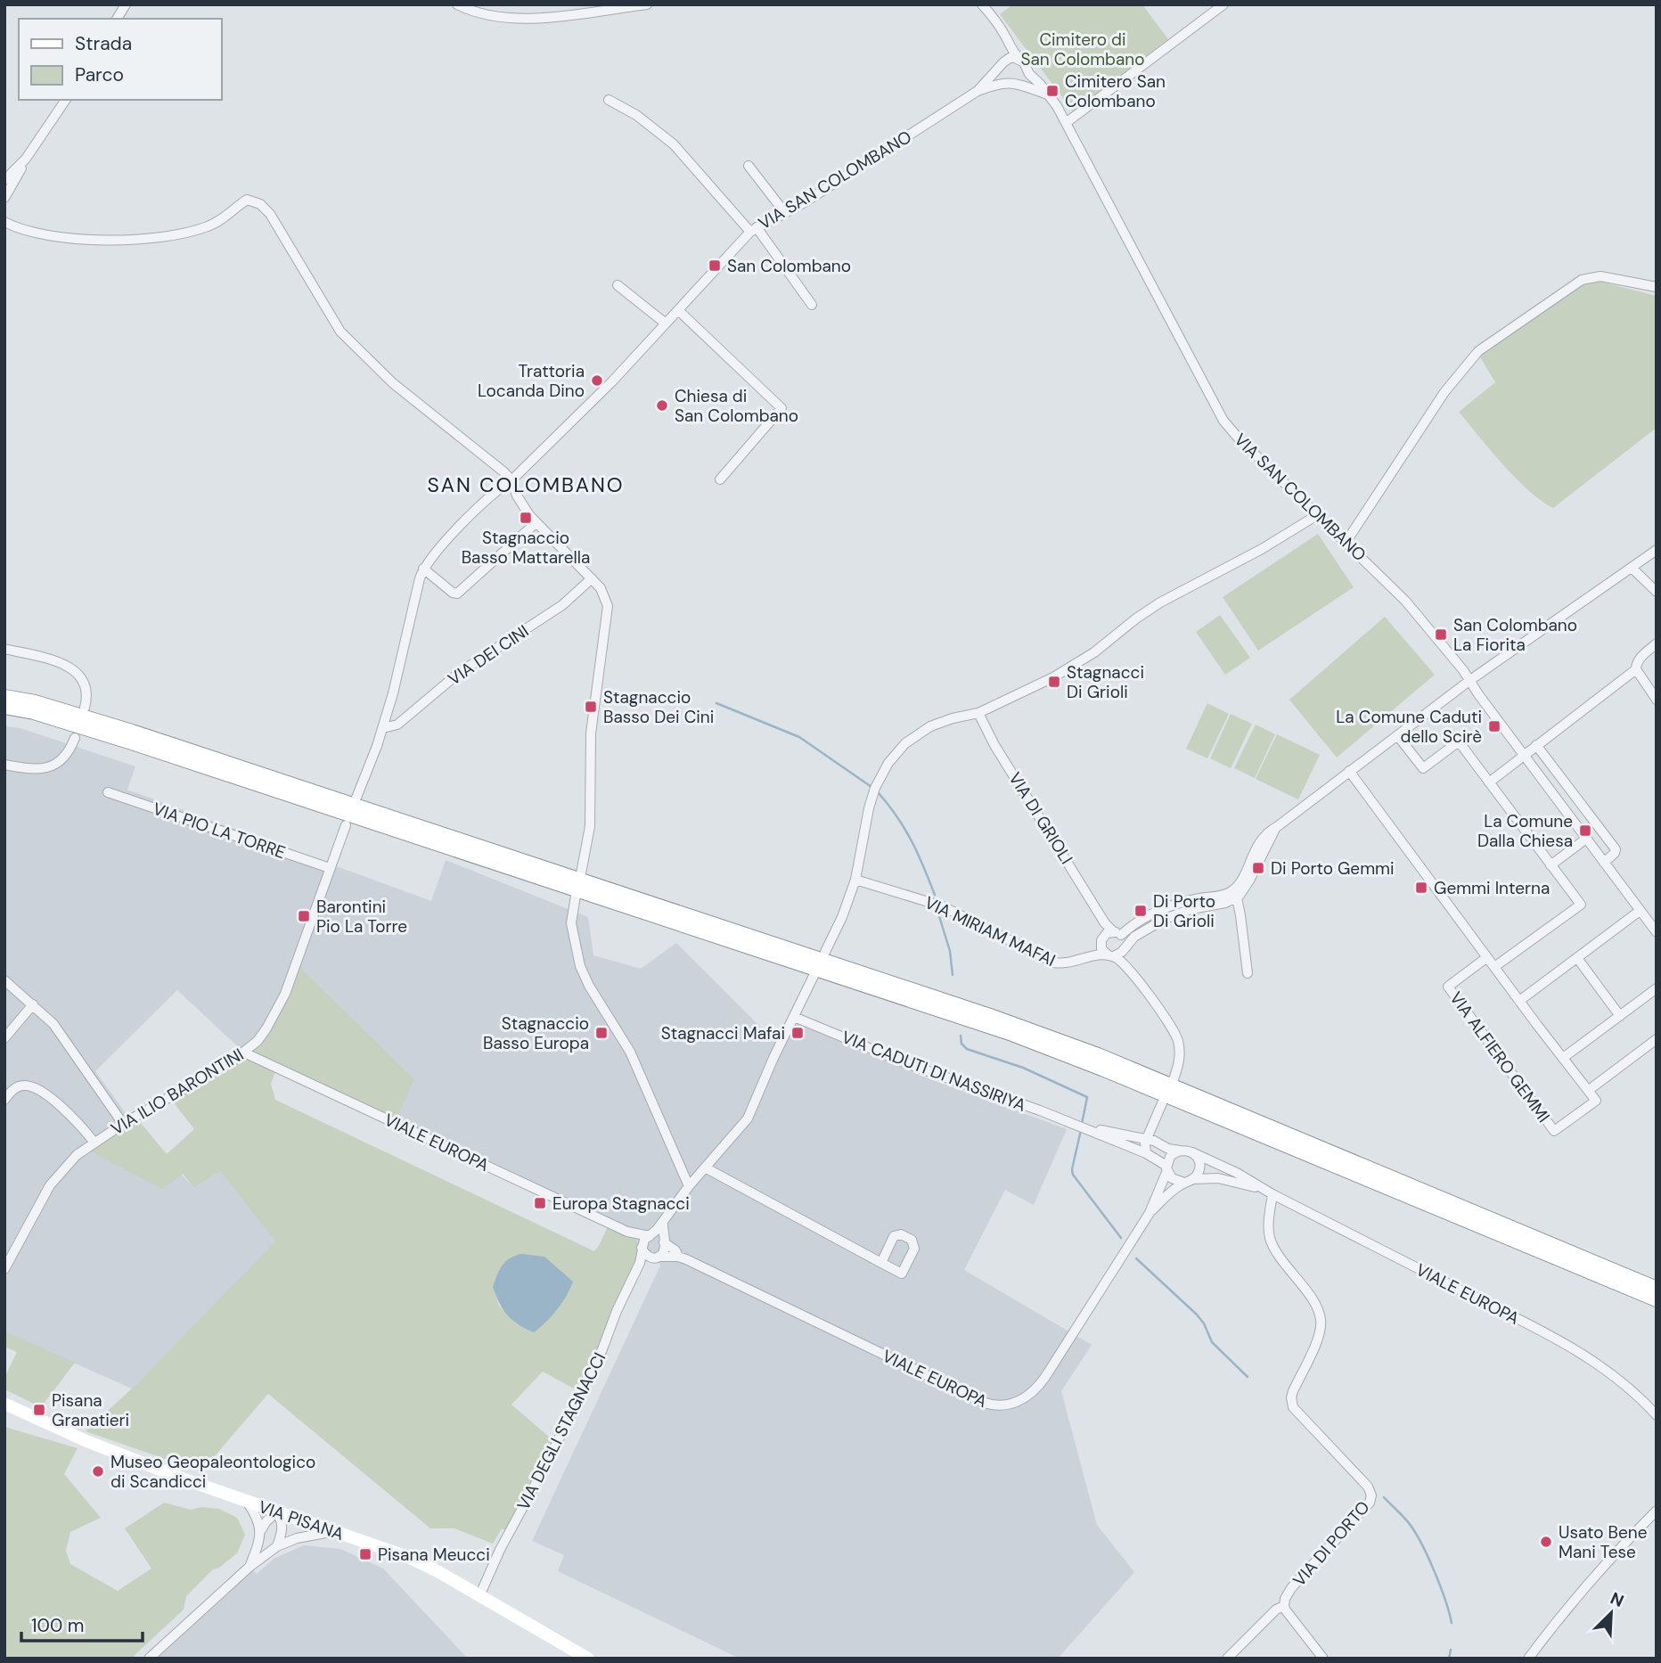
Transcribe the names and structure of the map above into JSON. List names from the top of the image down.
{
  "streets": {
    "main road": ["VIA PISANA"],
    "street": [
      "VIA SAN COLOMBANO",
      "VIA DEI CINI",
      "VIA DI GRIOLI",
      "VIA PIO LA TORRE",
      "VIA MIRIAM MAFAI",
      "VIA ALFIERO GEMMI",
      "VIA CADUTI DI NASSIRIYA",
      "VIA ILIO BARONTINI",
      "VIALE EUROPA",
      "VIA DEGLI STAGNACCI",
      "VIA DI PORTO"
    ]
  },
  "crossings": [
    ["VIA DI GRIOLI", "VIA MIRIAM MAFAI"],
    ["VIA PIO LA TORRE", "VIA ILIO BARONTINI"],
    ["VIA CADUTI DI NASSIRIYA", "VIA DEGLI STAGNACCI"],
    ["VIA ILIO BARONTINI", "VIALE EUROPA"],
    ["VIALE EUROPA", "VIA DEGLI STAGNACCI"],
    ["VIALE EUROPA", "VIA DI PORTO"],
    ["VIA DEGLI STAGNACCI", "VIA PISANA"]
  ],
  "districts": ["SAN COLOMBANO"],
  "parks": ["Cimitero di San Colombano"],
  "places": {
    "transit": [
      "Cimitero San Colombano",
      "San Colombano",
      "Stagnaccio Basso Mattarella",
      "San Colombano La Fiorita",
      "Stagnacci Di Grioli",
      "Stagnaccio Basso Dei Cini",
      "La Comune Caduti dello Scirè",
      "La Comune Dalla Chiesa",
      "Di Porto Gemmi",
      "Gemmi Interna",
      "Di Porto Di Grioli",
      "Barontini Pio La Torre",
      "Stagnaccio Basso Europa",
      "Stagnacci Mafai",
      "Europa Stagnacci",
      "Pisana Granatieri",
      "Pisana Meucci"
    ],
    "other": [
      "Trattoria Locanda Dino",
      "Chiesa di San Colombano",
      "Museo Geopaleontologico di Scandicci",
      "Usato Bene Mani Tese"
    ]
  },
  "legend": ["Strada", "Parco"],
  "scale_bar": "100 m",
  "north": "top right"
}
